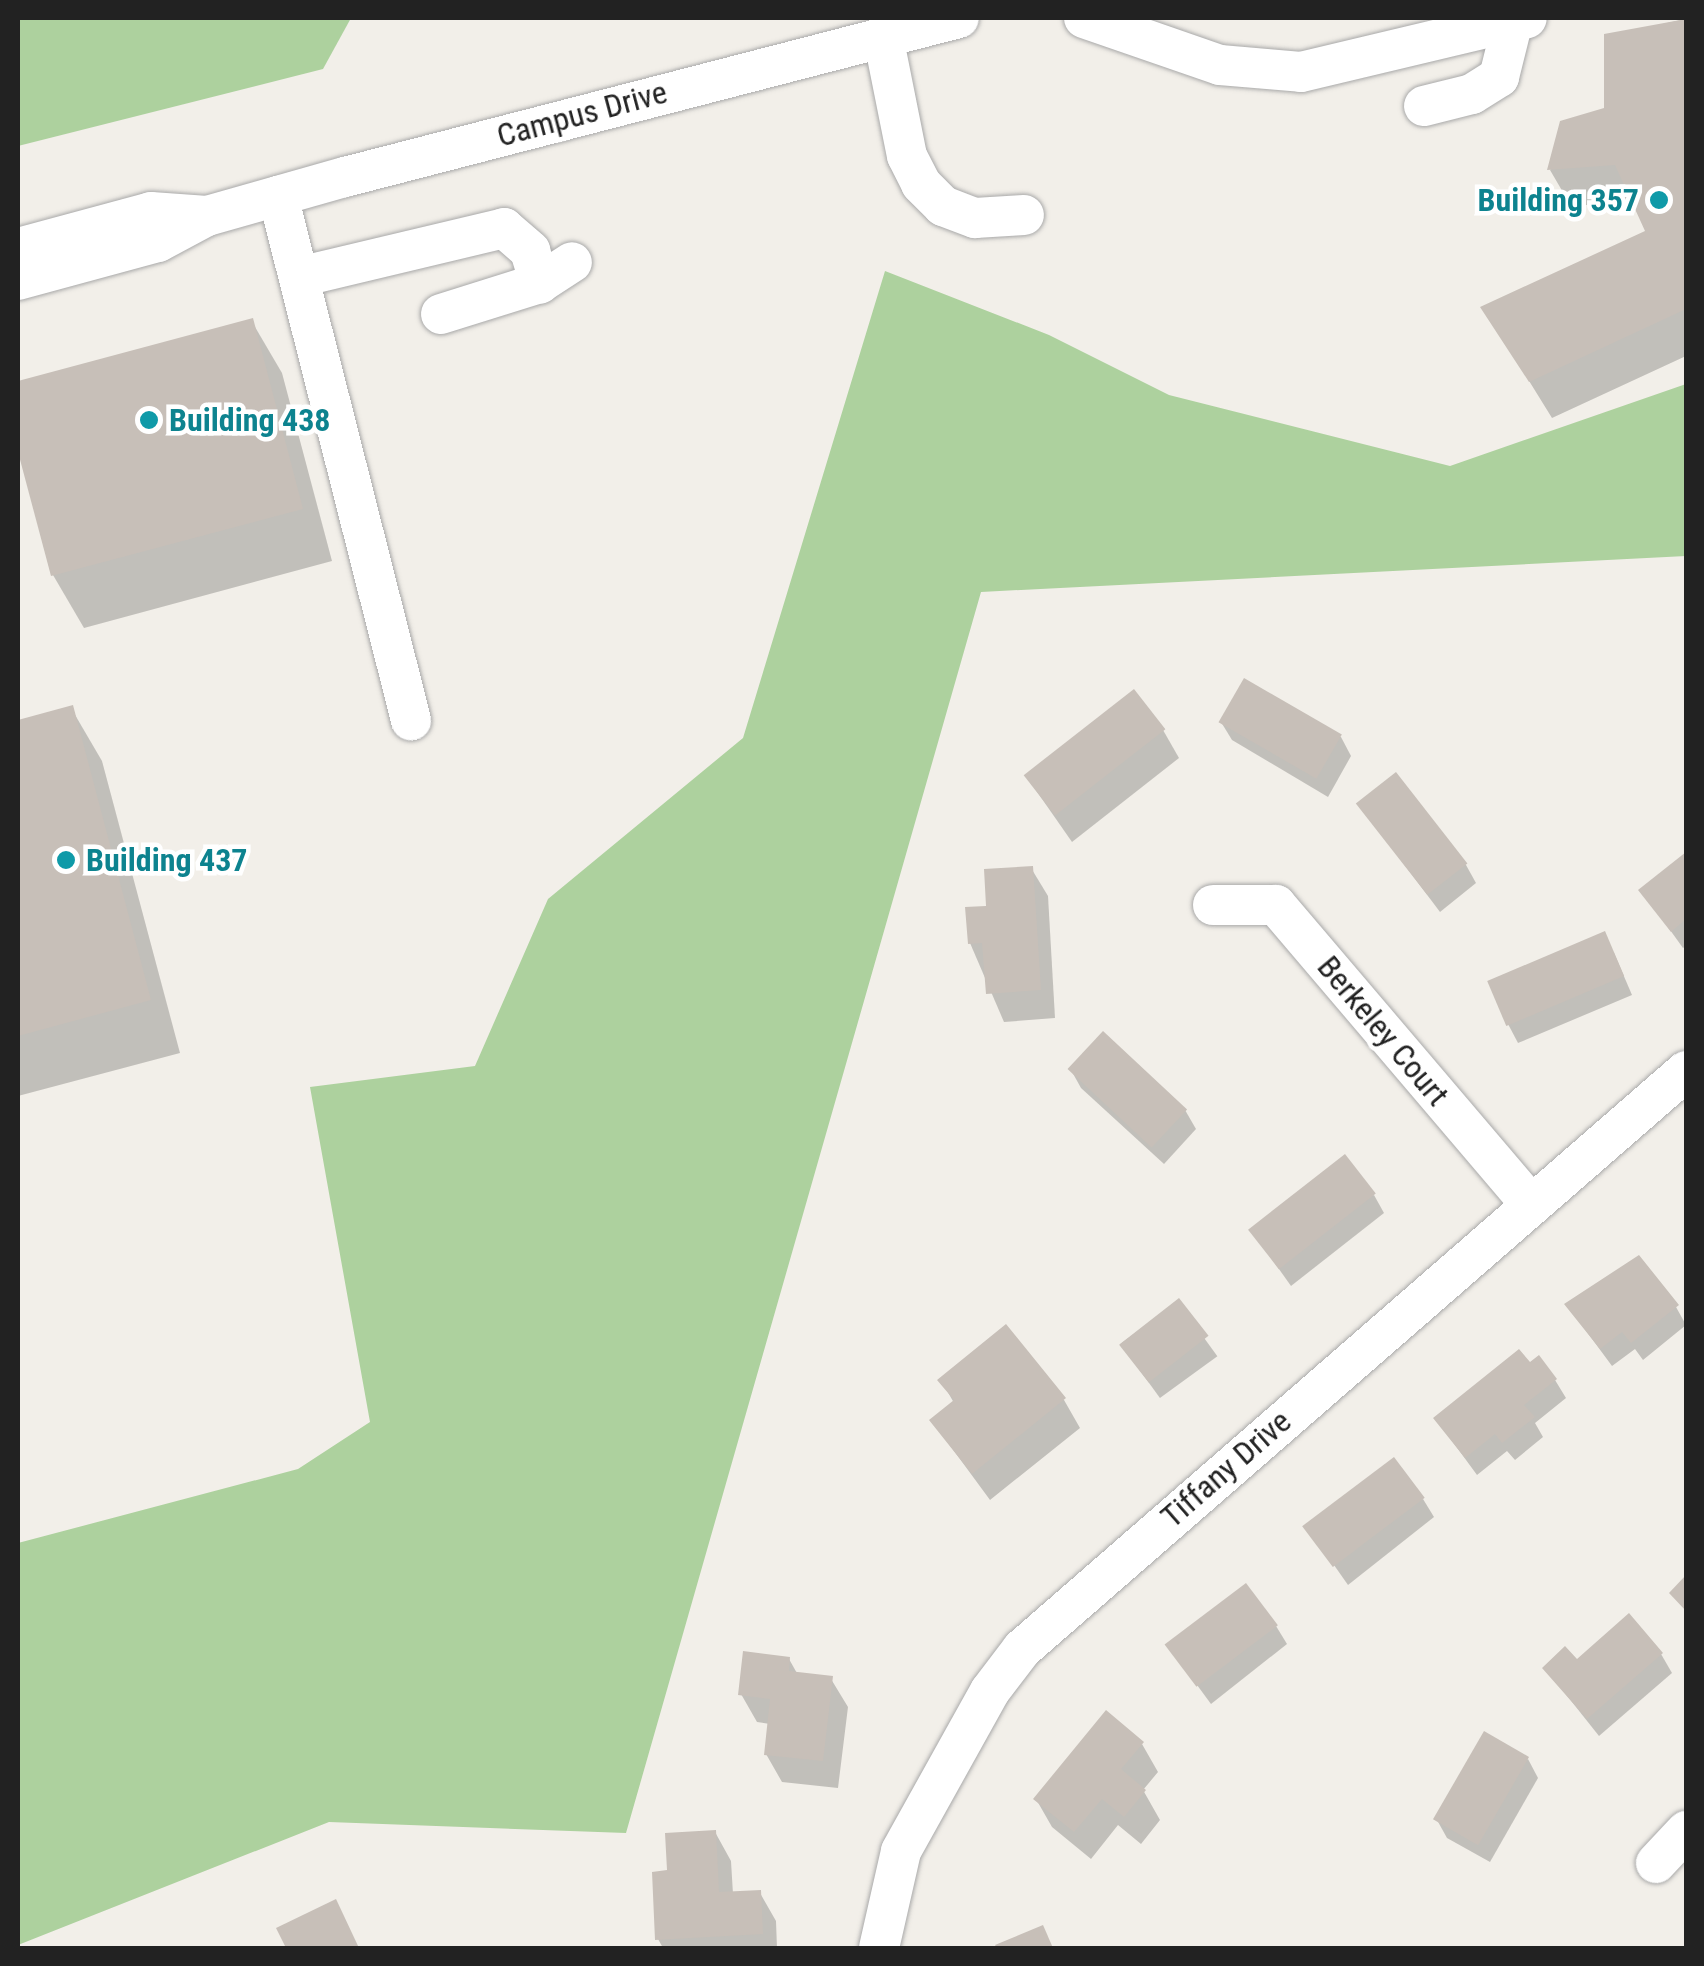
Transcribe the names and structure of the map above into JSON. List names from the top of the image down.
{
  "streets": {
    "street": ["Campus Drive", "Berkeley Court", "Tiffany Drive"]
  },
  "crossings": [
    ["Berkeley Court", "Tiffany Drive"]
  ],
  "places": ["Building 357", "Building 438", "Building 437"]
}
